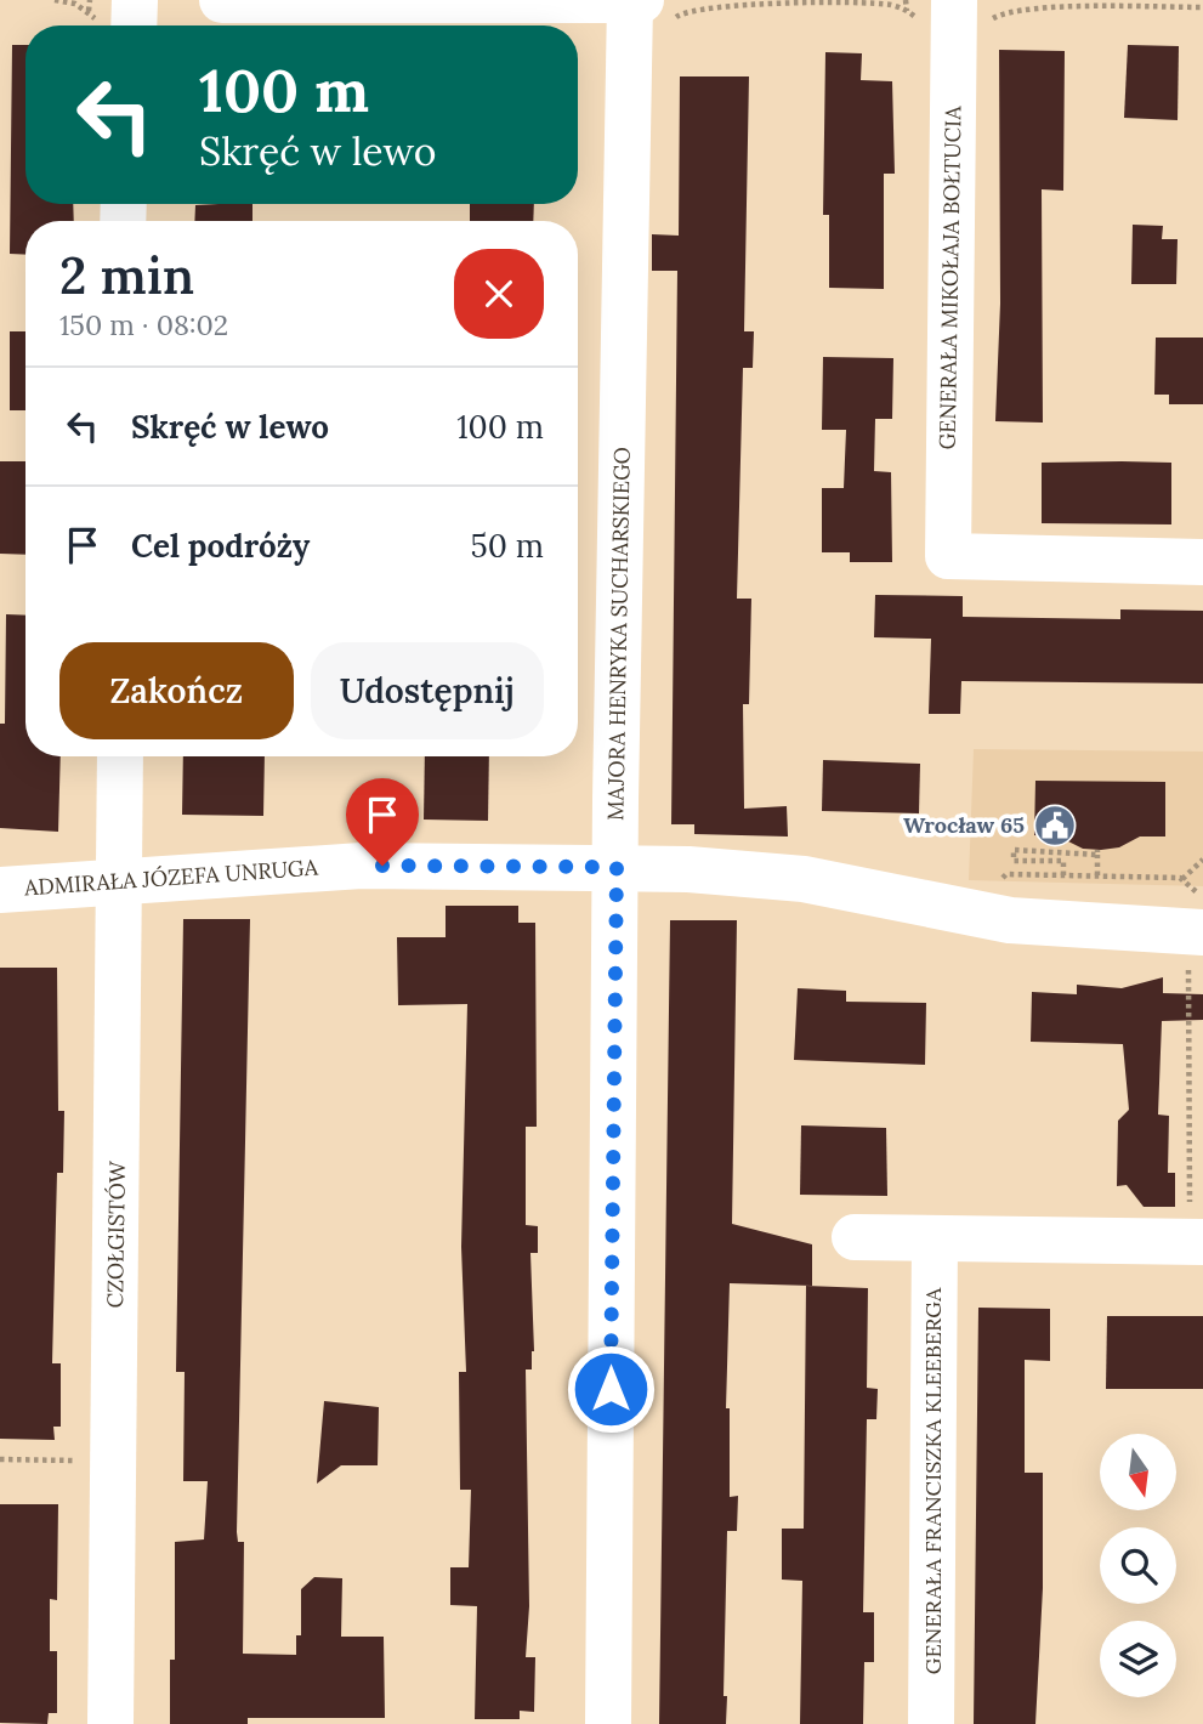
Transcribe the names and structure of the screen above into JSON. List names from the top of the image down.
{
  "streets": {
    "street": [
      "GENERAŁA MIKOŁAJA BOŁTUCIA",
      "MAJORA HENRYKA SUCHARSKIEGO",
      "ADMIRAŁA JÓZEFA UNRUGA",
      "CZOŁGISTÓW",
      "GENERAŁA FRANCISZKA KLEEBERGA"
    ]
  },
  "crossings": [
    ["MAJORA HENRYKA SUCHARSKIEGO", "ADMIRAŁA JÓZEFA UNRUGA"],
    ["ADMIRAŁA JÓZEFA UNRUGA", "CZOŁGISTÓW"]
  ],
  "places": {
    "public building": ["Wrocław 65"]
  },
  "north": "bottom",
  "page": {
    "turn": ["100 m", "Skręć w lewo"],
    "heading": ["2 min", "150 m · 08:02"],
    "list": [
      {
        "name": "Skręć w lewo",
        "value": "100 m"
      },
      {
        "name": "Cel podróży",
        "value": "50 m"
      }
    ],
    "buttons": ["Zakończ", "Udostępnij"]
  }
}
